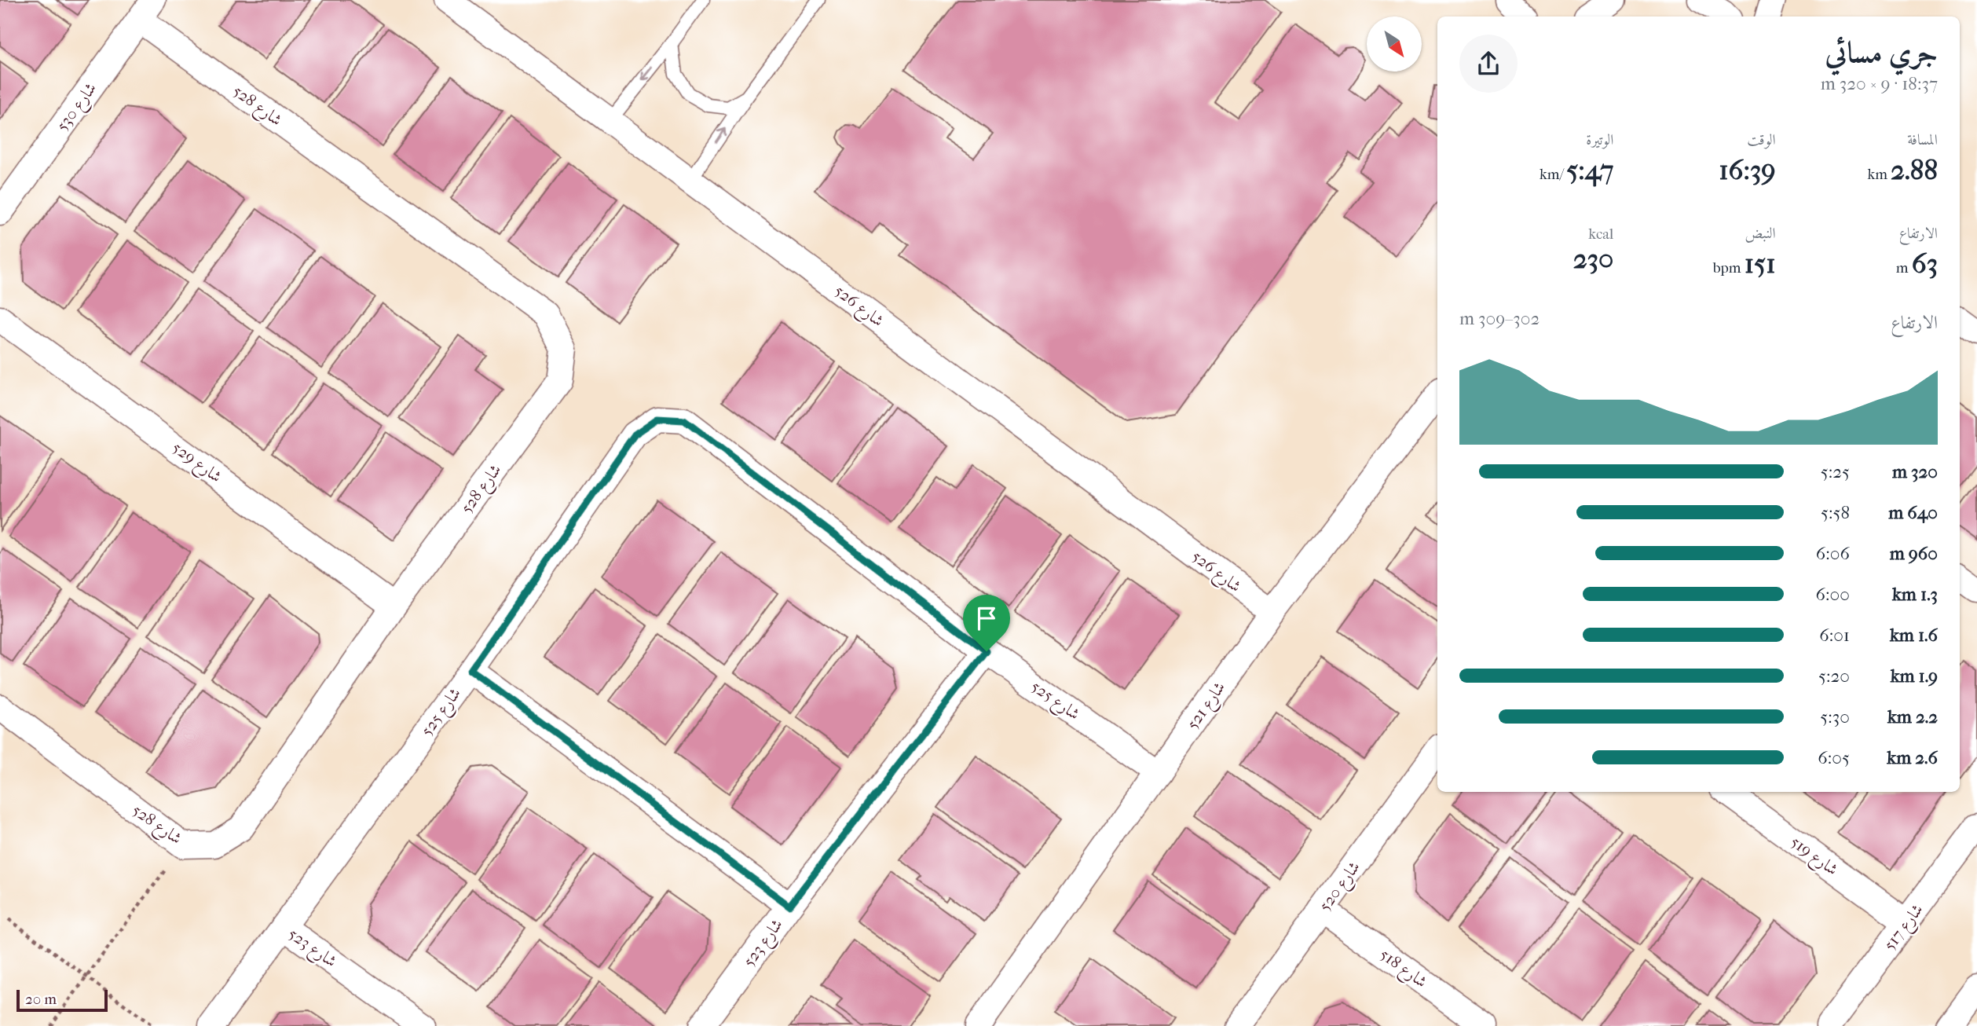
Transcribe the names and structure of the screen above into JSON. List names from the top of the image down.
{
  "streets": {
    "street": [
      "شارع 528",
      "شارع 530",
      "شارع 526",
      "شارع 529",
      "شارع 525",
      "شارع 521",
      "شارع 519",
      "شارع 520",
      "شارع 517",
      "شارع 523",
      "شارع 518"
    ]
  },
  "crossings": [
    ["شارع 528", "شارع 530"],
    ["شارع 528", "شارع 529"],
    ["شارع 526", "شارع 521"],
    ["شارع 525", "شارع 521"],
    ["شارع 525", "شارع 523"],
    ["شارع 519", "شارع 517"],
    ["شارع 520", "شارع 518"]
  ],
  "scale_bar": "20 m",
  "north": "bottom right",
  "page": {
    "heading": ["جري مسائي", "18:37 · 9 × 320 m"],
    "stats": [
      ["المسافة", "2.88 km"],
      ["الوقت", "16:39"],
      ["الوتيرة", "5:47 /km"],
      ["الارتفاع", "63 m"],
      ["النبض", "151 bpm"],
      ["kcal", "230"]
    ],
    "chart": ["الارتفاع", "302–309 m"],
    "list": [
      {
        "name": "320 m",
        "note": "5:25"
      },
      {
        "name": "640 m",
        "note": "5:58"
      },
      {
        "name": "960 m",
        "note": "6:06"
      },
      {
        "name": "1.3 km",
        "note": "6:00"
      },
      {
        "name": "1.6 km",
        "note": "6:01"
      },
      {
        "name": "1.9 km",
        "note": "5:20"
      },
      {
        "name": "2.2 km",
        "note": "5:30"
      },
      {
        "name": "2.6 km",
        "note": "6:05"
      }
    ],
    "scale": "20 m"
  }
}
